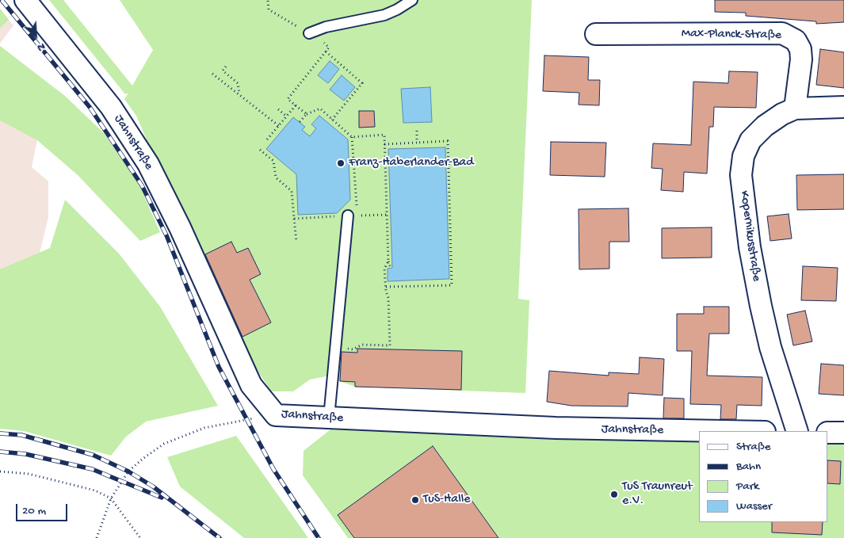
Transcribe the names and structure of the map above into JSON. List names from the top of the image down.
{
  "streets": {
    "street": ["Max-Planck-Straße", "Jahnstraße", "Kopernikusstraße"]
  },
  "crossings": [
    ["Max-Planck-Straße", "Kopernikusstraße"]
  ],
  "places": ["Franz-Haberlander-Bad", "TuS Traunreut e.V.", "TuS-Halle"],
  "legend": [
    "Straße",
    "Bahn",
    "Park",
    "Wasser"
  ],
  "scale_bar": "20 m",
  "north": "bottom right"
}
